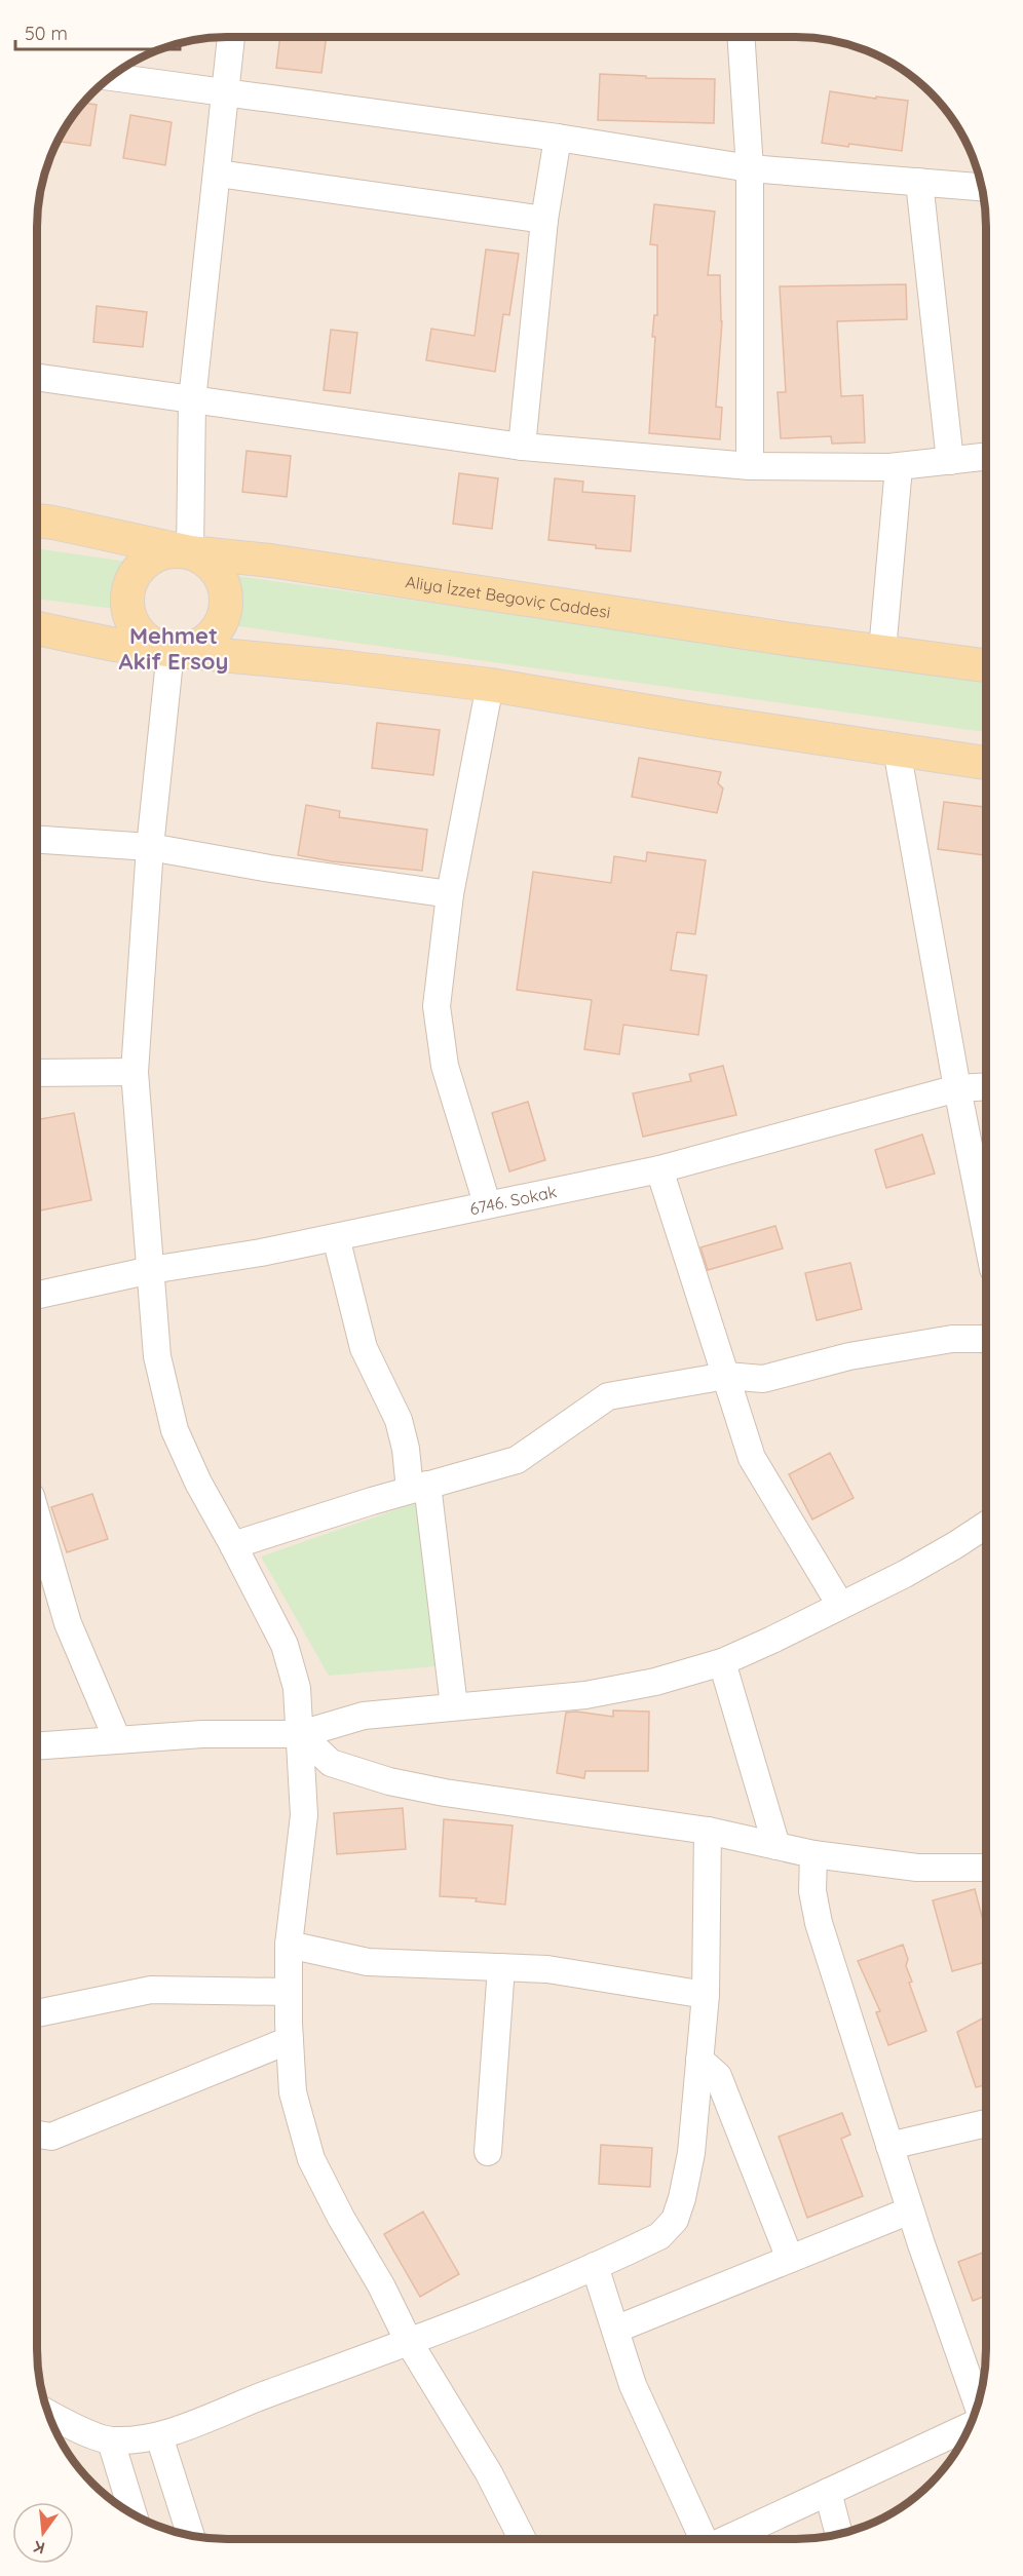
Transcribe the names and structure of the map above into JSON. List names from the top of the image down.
{
  "streets": {
    "main road": ["Aliya İzzet Begoviç Caddesi"],
    "street": ["6746. Sokak"]
  },
  "districts": ["Mehmet Akif Ersoy"],
  "scale_bar": "50 m",
  "north": "bottom"
}
